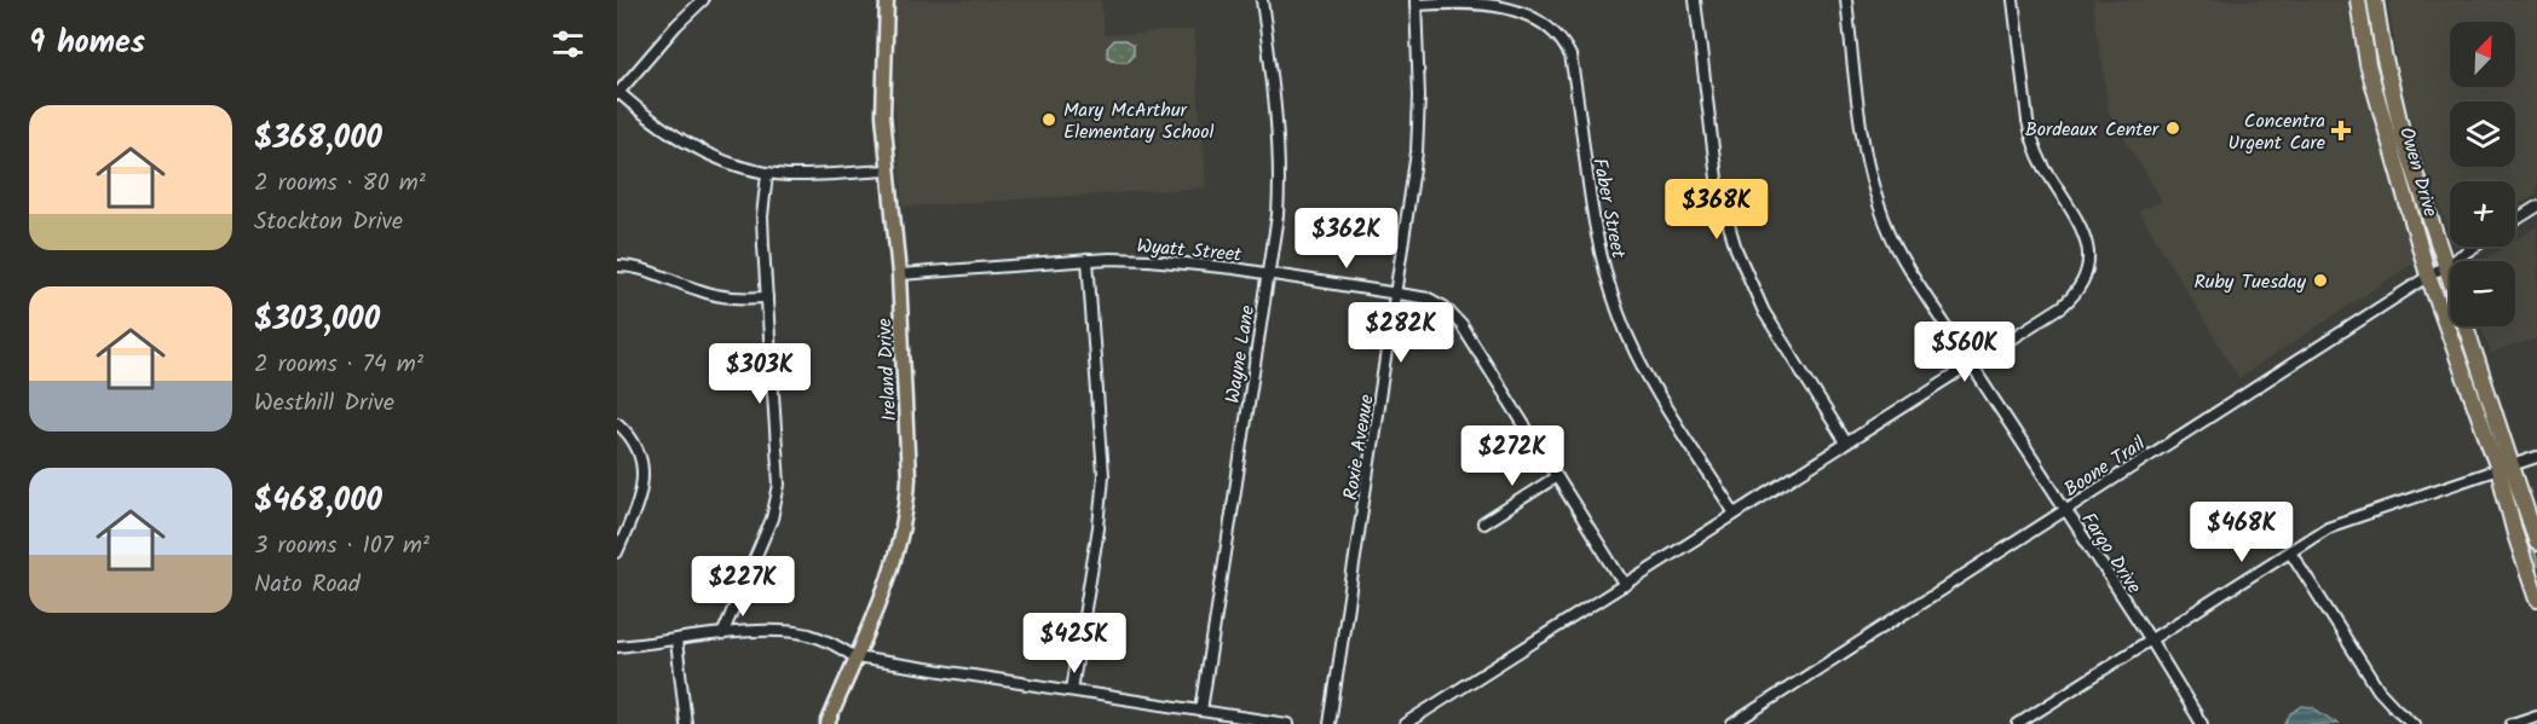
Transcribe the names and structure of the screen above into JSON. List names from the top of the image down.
{
  "streets": {
    "highway": ["Owen Drive"],
    "main road": ["Ireland Drive"],
    "street": [
      "Faber Street",
      "Wyatt Street",
      "Wayne Lane",
      "Roxie Avenue",
      "Boone Trail",
      "Fargo Drive"
    ]
  },
  "crossings": [
    ["Owen Drive", "Boone Trail"],
    ["Faber Street", "Roxie Avenue"],
    ["Wyatt Street", "Wayne Lane"],
    ["Wyatt Street", "Ireland Drive"],
    ["Wyatt Street", "Roxie Avenue"],
    ["Boone Trail", "Fargo Drive"]
  ],
  "places": {
    "other": ["Mary McArthur Elementary School", "Bordeaux Center", "Ruby Tuesday"],
    "health": ["Concentra Urgent Care"]
  },
  "north": "top right",
  "page": {
    "heading": "9 homes",
    "map_buttons": ["+", "−"],
    "list": [
      {
        "name": "$368,000",
        "note": "2 rooms · 80 m² · Stockton Drive"
      },
      {
        "name": "$303,000",
        "note": "2 rooms · 74 m² · Westhill Drive"
      },
      {
        "name": "$468,000",
        "note": "3 rooms · 107 m² · Nato Road"
      }
    ],
    "price": [
      "$368K",
      "$362K",
      "$282K",
      "$560K",
      "$303K",
      "$272K",
      "$468K",
      "$227K",
      "$425K"
    ]
  }
}
